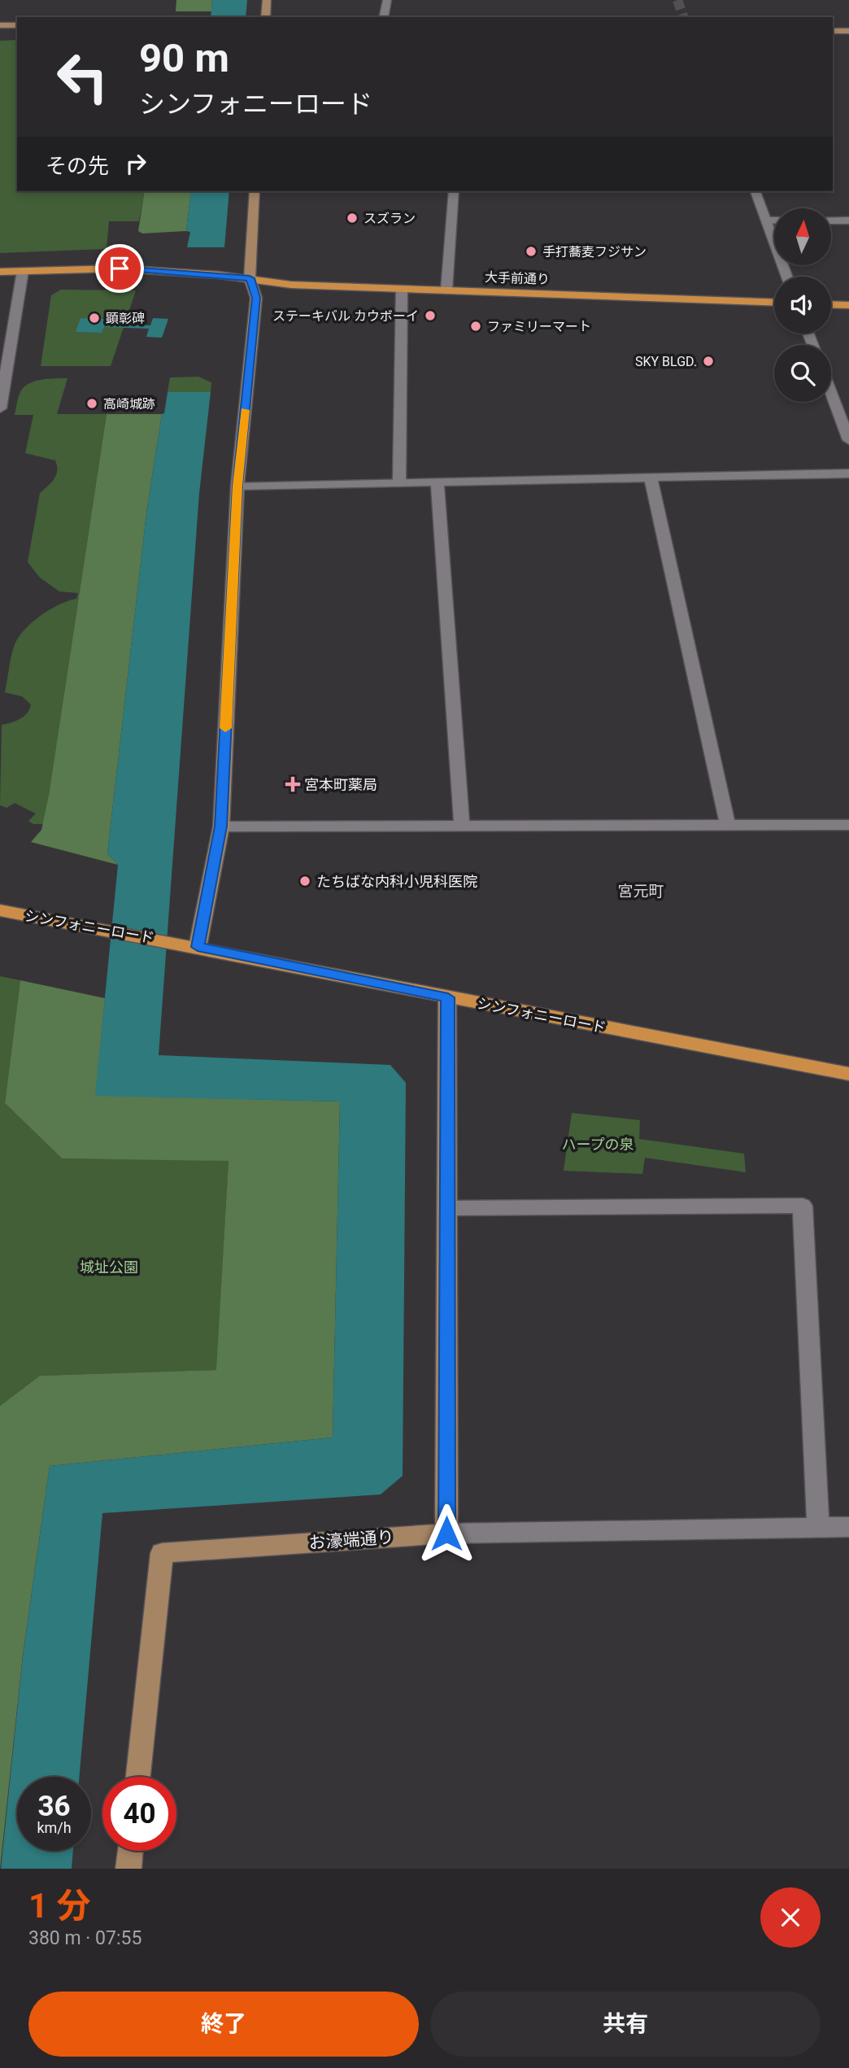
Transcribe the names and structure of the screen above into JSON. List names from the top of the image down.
{
  "streets": {
    "main road": ["大手前通り", "シンフォニーロード"],
    "street": ["お濠端通り"]
  },
  "districts": ["宮元町"],
  "parks": ["ハープの泉", "城址公園"],
  "places": {
    "other": [
      "スズラン",
      "手打蕎麦フジサン",
      "ステーキバル カウボーイ",
      "顕彰碑",
      "ファミリーマート",
      "SKY BLGD.",
      "高崎城跡",
      "たちばな内科小児科医院"
    ],
    "health": ["宮本町薬局"]
  },
  "north": "top",
  "page": {
    "turn": ["90 m", "シンフォニーロード"],
    "then": "その先",
    "speed": "36 km/h",
    "limit": "40",
    "heading": ["1 分", "380 m · 07:55"],
    "buttons": ["終了", "共有"]
  }
}
